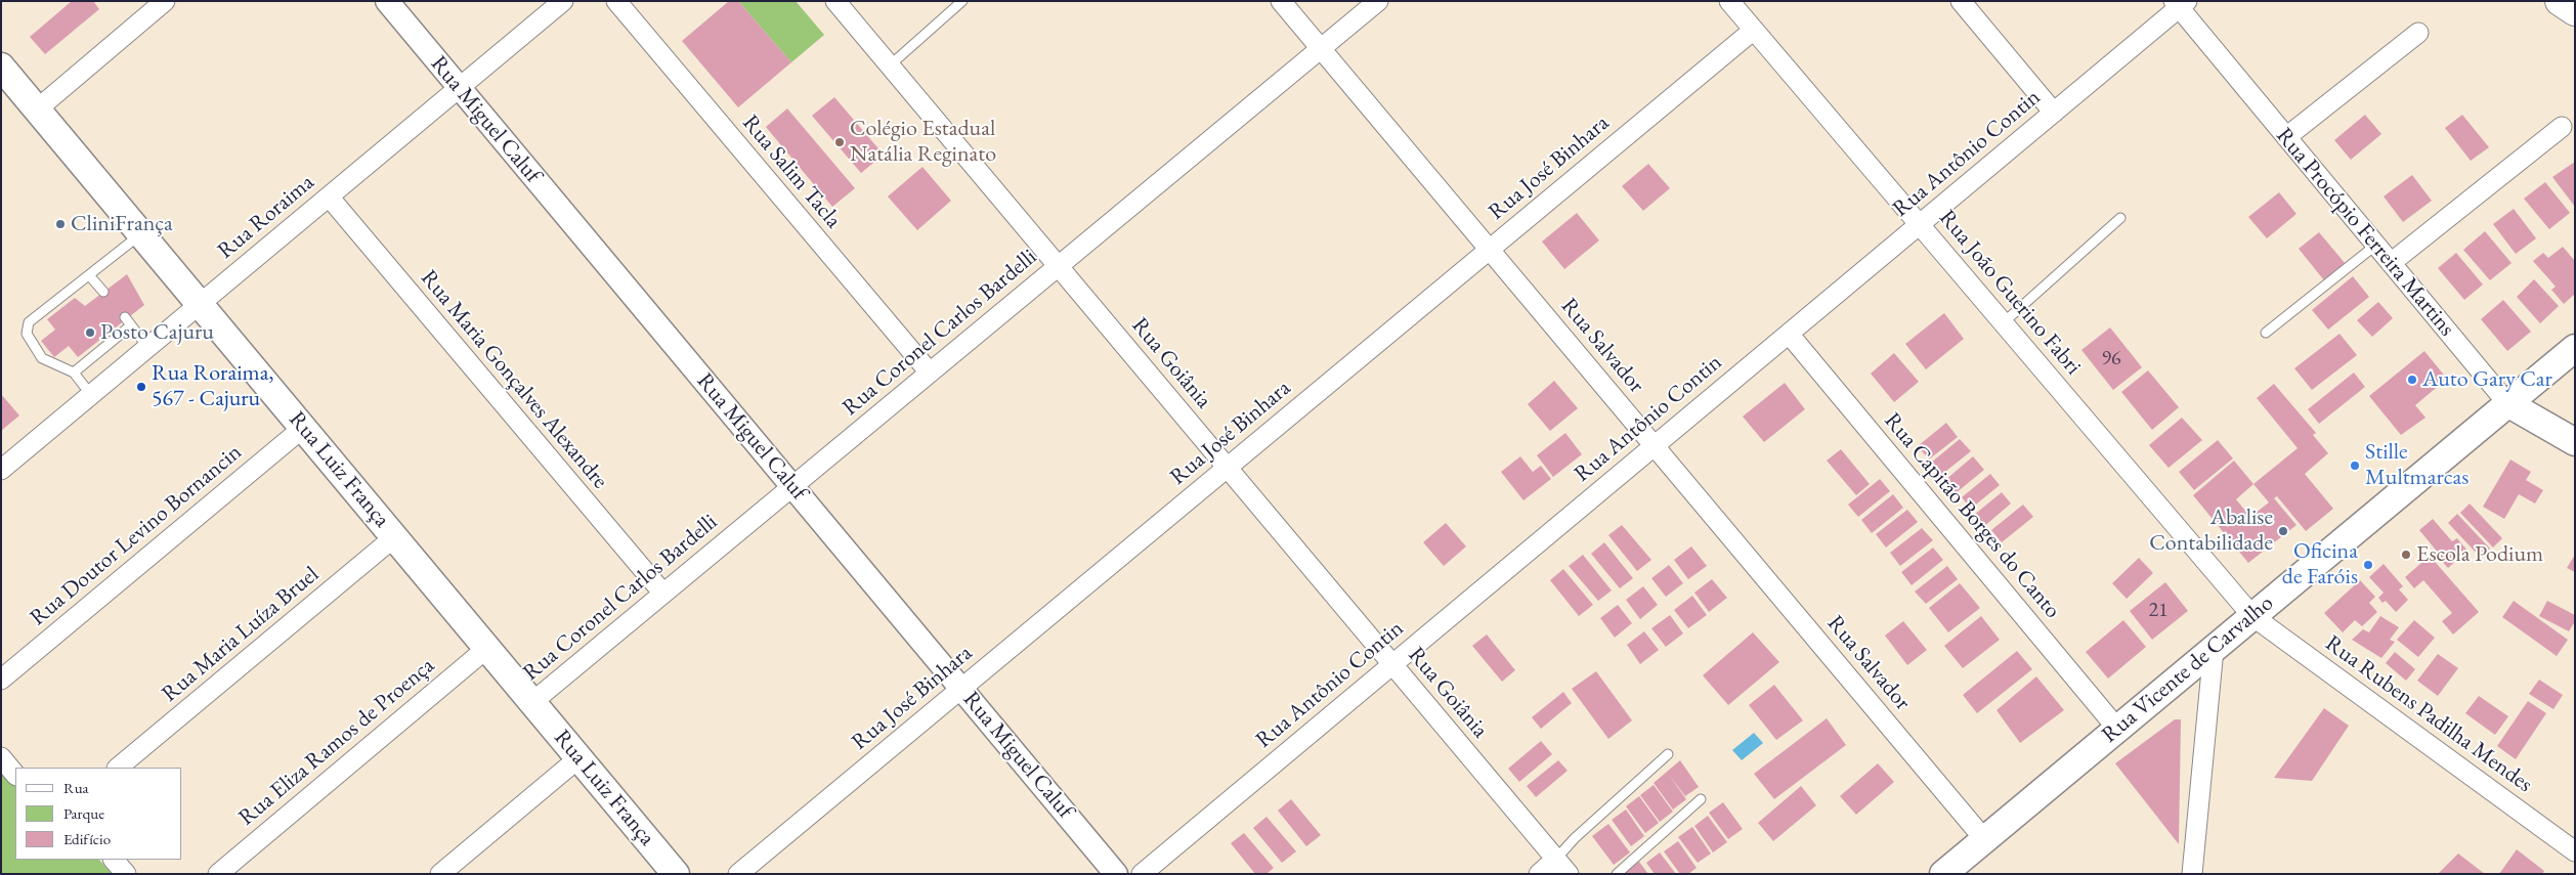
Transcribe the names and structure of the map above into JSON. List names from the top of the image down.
{
  "streets": {
    "main road": ["Rua Procópio Ferreira Martins", "Rua Luiz França", "Rua Vicente de Carvalho"],
    "street": [
      "Rua Miguel Caluf",
      "Rua Antônio Contin",
      "Rua José Binhara",
      "Rua Salim Tacla",
      "Rua Roraima",
      "Rua João Guerino Fabri",
      "Rua Coronel Carlos Bardelli",
      "Rua Salvador",
      "Rua Goiânia",
      "Rua Maria Gonçalves Alexandre",
      "Rua Capitão Borges do Canto",
      "Rua Doutor Levino Bornancin",
      "Rua Maria Luíza Bruel",
      "Rua Rubens Padilha Mendes",
      "Rua Eliza Ramos de Proença"
    ]
  },
  "crossings": [
    ["Rua Miguel Caluf", "Rua José Binhara"],
    ["Rua Miguel Caluf", "Rua Roraima"],
    ["Rua Miguel Caluf", "Rua Coronel Carlos Bardelli"],
    ["Rua Antônio Contin", "Rua Procópio Ferreira Martins"],
    ["Rua Antônio Contin", "Rua João Guerino Fabri"],
    ["Rua Antônio Contin", "Rua Salvador"],
    ["Rua Antônio Contin", "Rua Goiânia"],
    ["Rua Antônio Contin", "Rua Capitão Borges do Canto"],
    ["Rua José Binhara", "Rua João Guerino Fabri"],
    ["Rua José Binhara", "Rua Salvador"],
    ["Rua José Binhara", "Rua Goiânia"],
    ["Rua Salim Tacla", "Rua Coronel Carlos Bardelli"],
    ["Rua Roraima", "Rua Maria Gonçalves Alexandre"],
    ["Rua Roraima", "Rua Luiz França"],
    ["Rua Procópio Ferreira Martins", "Rua Vicente de Carvalho"],
    ["Rua João Guerino Fabri", "Rua Vicente de Carvalho"],
    ["Rua João Guerino Fabri", "Rua Rubens Padilha Mendes"],
    ["Rua Coronel Carlos Bardelli", "Rua Salvador"],
    ["Rua Coronel Carlos Bardelli", "Rua Goiânia"],
    ["Rua Coronel Carlos Bardelli", "Rua Maria Gonçalves Alexandre"],
    ["Rua Coronel Carlos Bardelli", "Rua Luiz França"],
    ["Rua Salvador", "Rua Vicente de Carvalho"],
    ["Rua Luiz França", "Rua Doutor Levino Bornancin"],
    ["Rua Luiz França", "Rua Maria Luíza Bruel"],
    ["Rua Luiz França", "Rua Eliza Ramos de Proença"],
    ["Rua Capitão Borges do Canto", "Rua Vicente de Carvalho"],
    ["Rua Vicente de Carvalho", "Rua Rubens Padilha Mendes"]
  ],
  "places": [
    "Colégio Estadual Natália Reginato",
    "CliniFrança",
    "Posto Cajuru",
    "Auto Gary Car",
    "Rua Roraima, 567 - Cajuru",
    "Stille Multmarcas",
    "Abalise Contabilidade",
    "Escola Podium",
    "Oficina de Faróis"
  ],
  "house_numbers": ["96", "21"],
  "legend": ["Rua", "Parque", "Edifício"]
}
